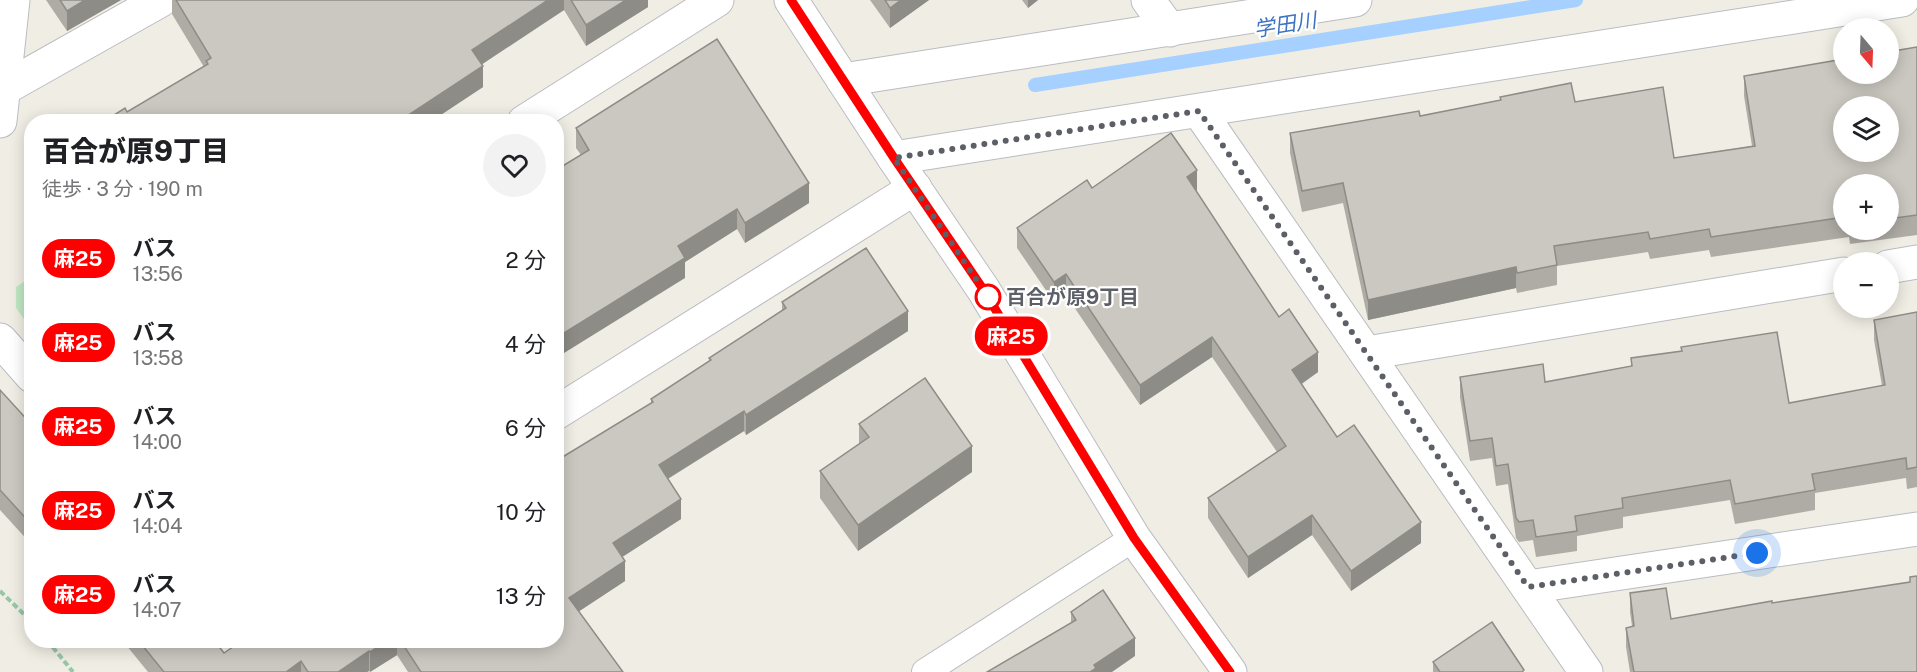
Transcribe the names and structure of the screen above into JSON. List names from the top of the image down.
{
  "water": ["学田川"],
  "places": ["百合が原9丁目"],
  "lines": ["bus line 麻25"],
  "north": "bottom",
  "page": {
    "on_map": "麻25",
    "map_buttons": ["+", "−"],
    "heading": ["百合が原9丁目", "徒歩 · 3 分 · 190 m"],
    "list": [
      {
        "mark": "麻25",
        "name": "バス",
        "note": "13:56",
        "value": "2 分"
      },
      {
        "mark": "麻25",
        "name": "バス",
        "note": "13:58",
        "value": "4 分"
      },
      {
        "mark": "麻25",
        "name": "バス",
        "note": "14:00",
        "value": "6 分"
      },
      {
        "mark": "麻25",
        "name": "バス",
        "note": "14:04",
        "value": "10 分"
      },
      {
        "mark": "麻25",
        "name": "バス",
        "note": "14:07",
        "value": "13 分"
      }
    ]
  }
}
